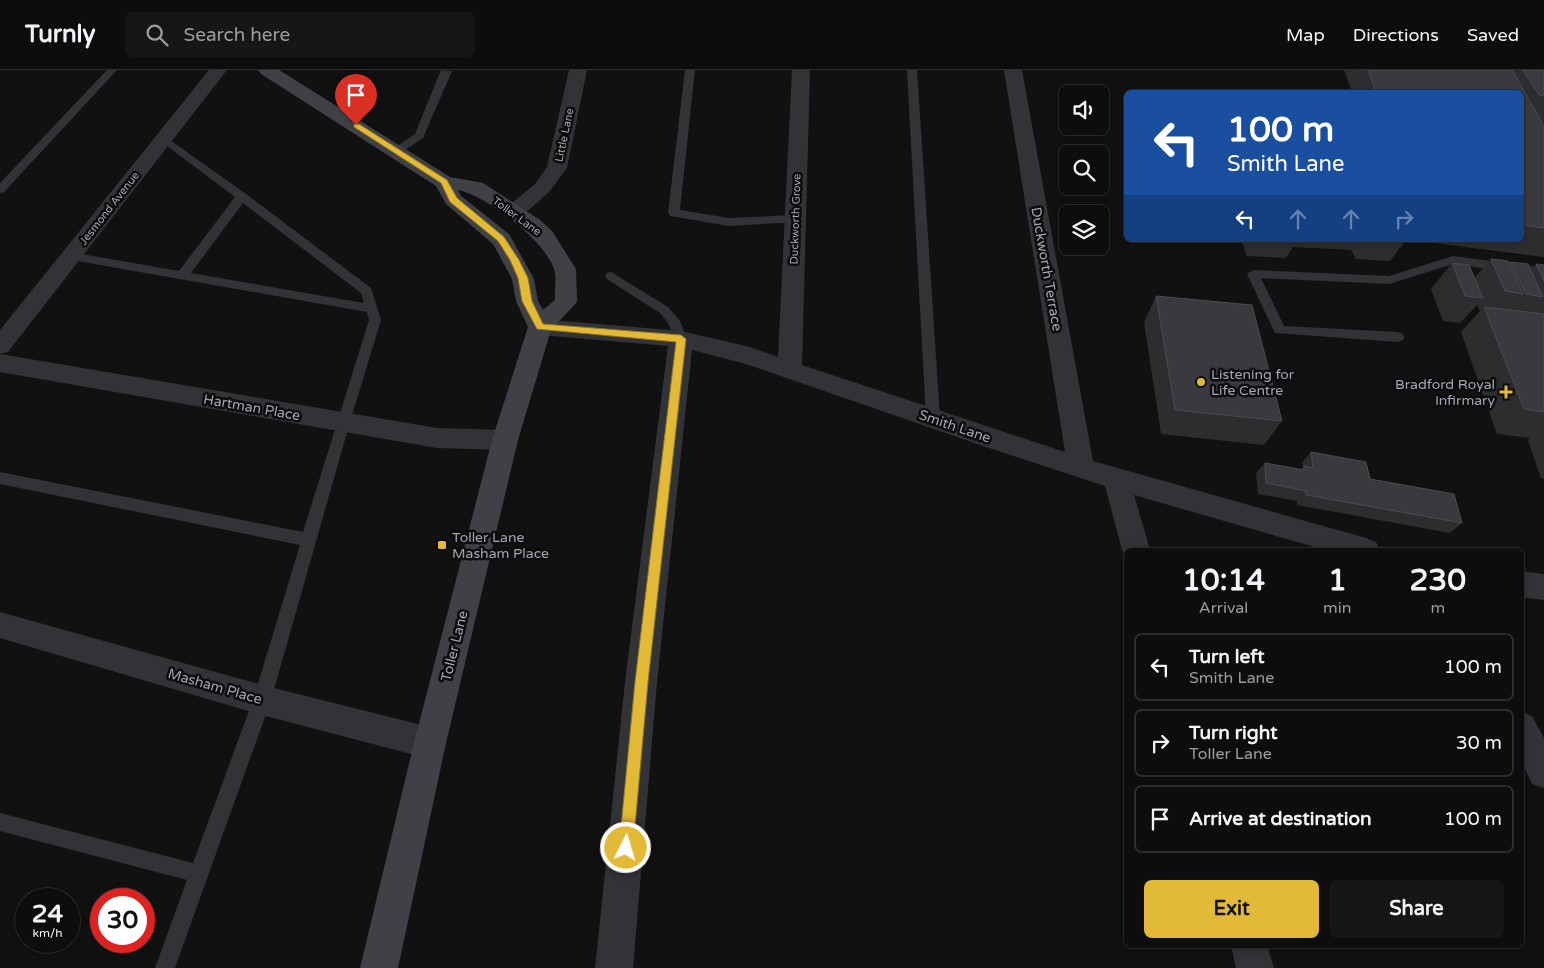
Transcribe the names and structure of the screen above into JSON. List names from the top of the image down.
{
  "streets": {
    "main road": ["Toller Lane"],
    "street": [
      "Little Lane",
      "Jesmond Avenue",
      "Duckworth Grove",
      "Duckworth Terrace",
      "Hartman Place",
      "Smith Lane",
      "Masham Place"
    ]
  },
  "crossings": [
    ["Little Lane", "Toller Lane"],
    ["Toller Lane", "Hartman Place"],
    ["Toller Lane", "Smith Lane"],
    ["Toller Lane", "Masham Place"],
    ["Duckworth Grove", "Smith Lane"],
    ["Duckworth Terrace", "Smith Lane"]
  ],
  "places": {
    "other": ["Listening for Life Centre"],
    "health": ["Bradford Royal Infirmary"],
    "transit": ["Toller Lane Masham Place"]
  },
  "page": {
    "header": "Turnly",
    "search": "Search here",
    "nav": ["Map", "Directions", "Saved"],
    "turn": ["100 m", "Smith Lane"],
    "eta": [
      "10:14",
      "Arrival",
      "1",
      "min",
      "230",
      "m"
    ],
    "list": [
      {
        "name": "Turn left",
        "note": "Smith Lane",
        "value": "100 m"
      },
      {
        "name": "Turn right",
        "note": "Toller Lane",
        "value": "30 m"
      },
      {
        "name": "Arrive at destination",
        "value": "100 m"
      }
    ],
    "buttons": ["Exit", "Share"],
    "speed": "24 km/h",
    "limit": "30"
  }
}
